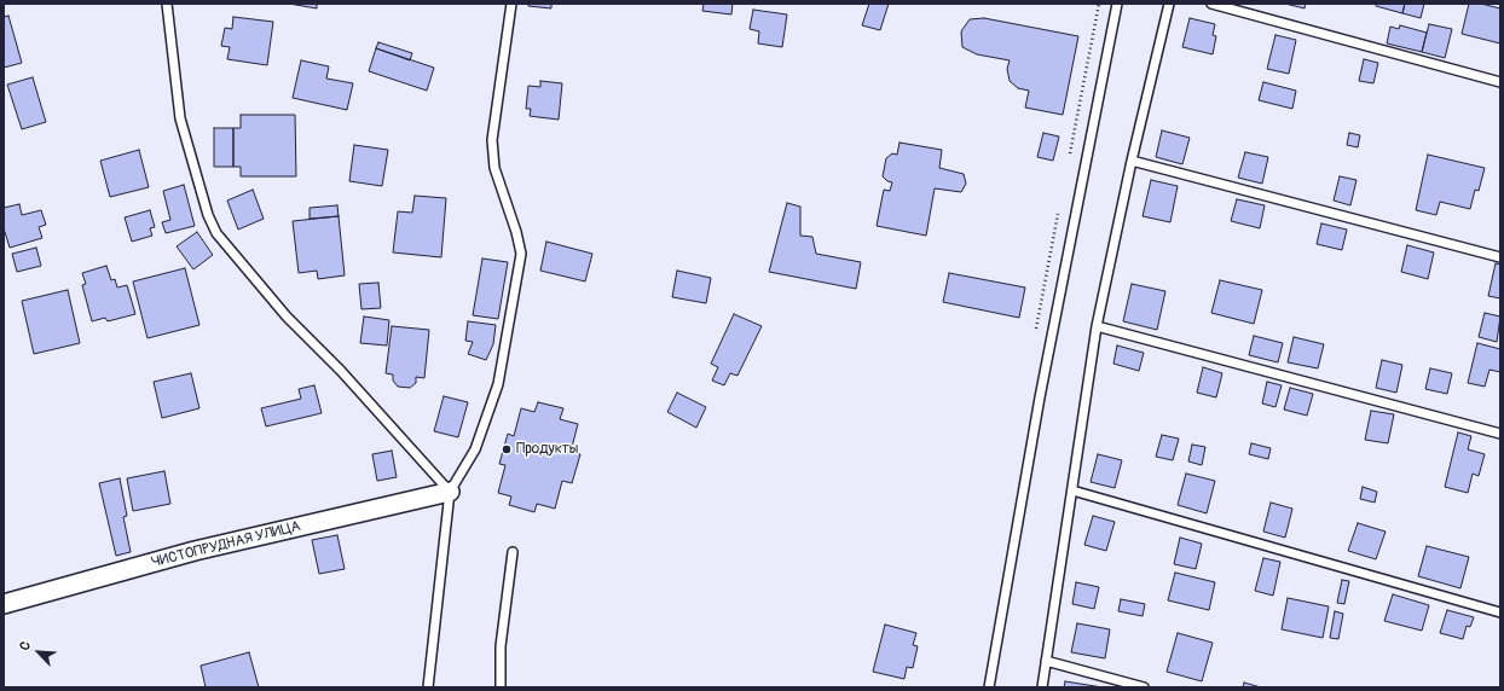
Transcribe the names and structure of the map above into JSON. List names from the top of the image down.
{
  "streets": {
    "street": ["ЧИСТОПРУДНАЯ УЛИЦА"]
  },
  "places": ["Продукты"],
  "north": "top left"
}
